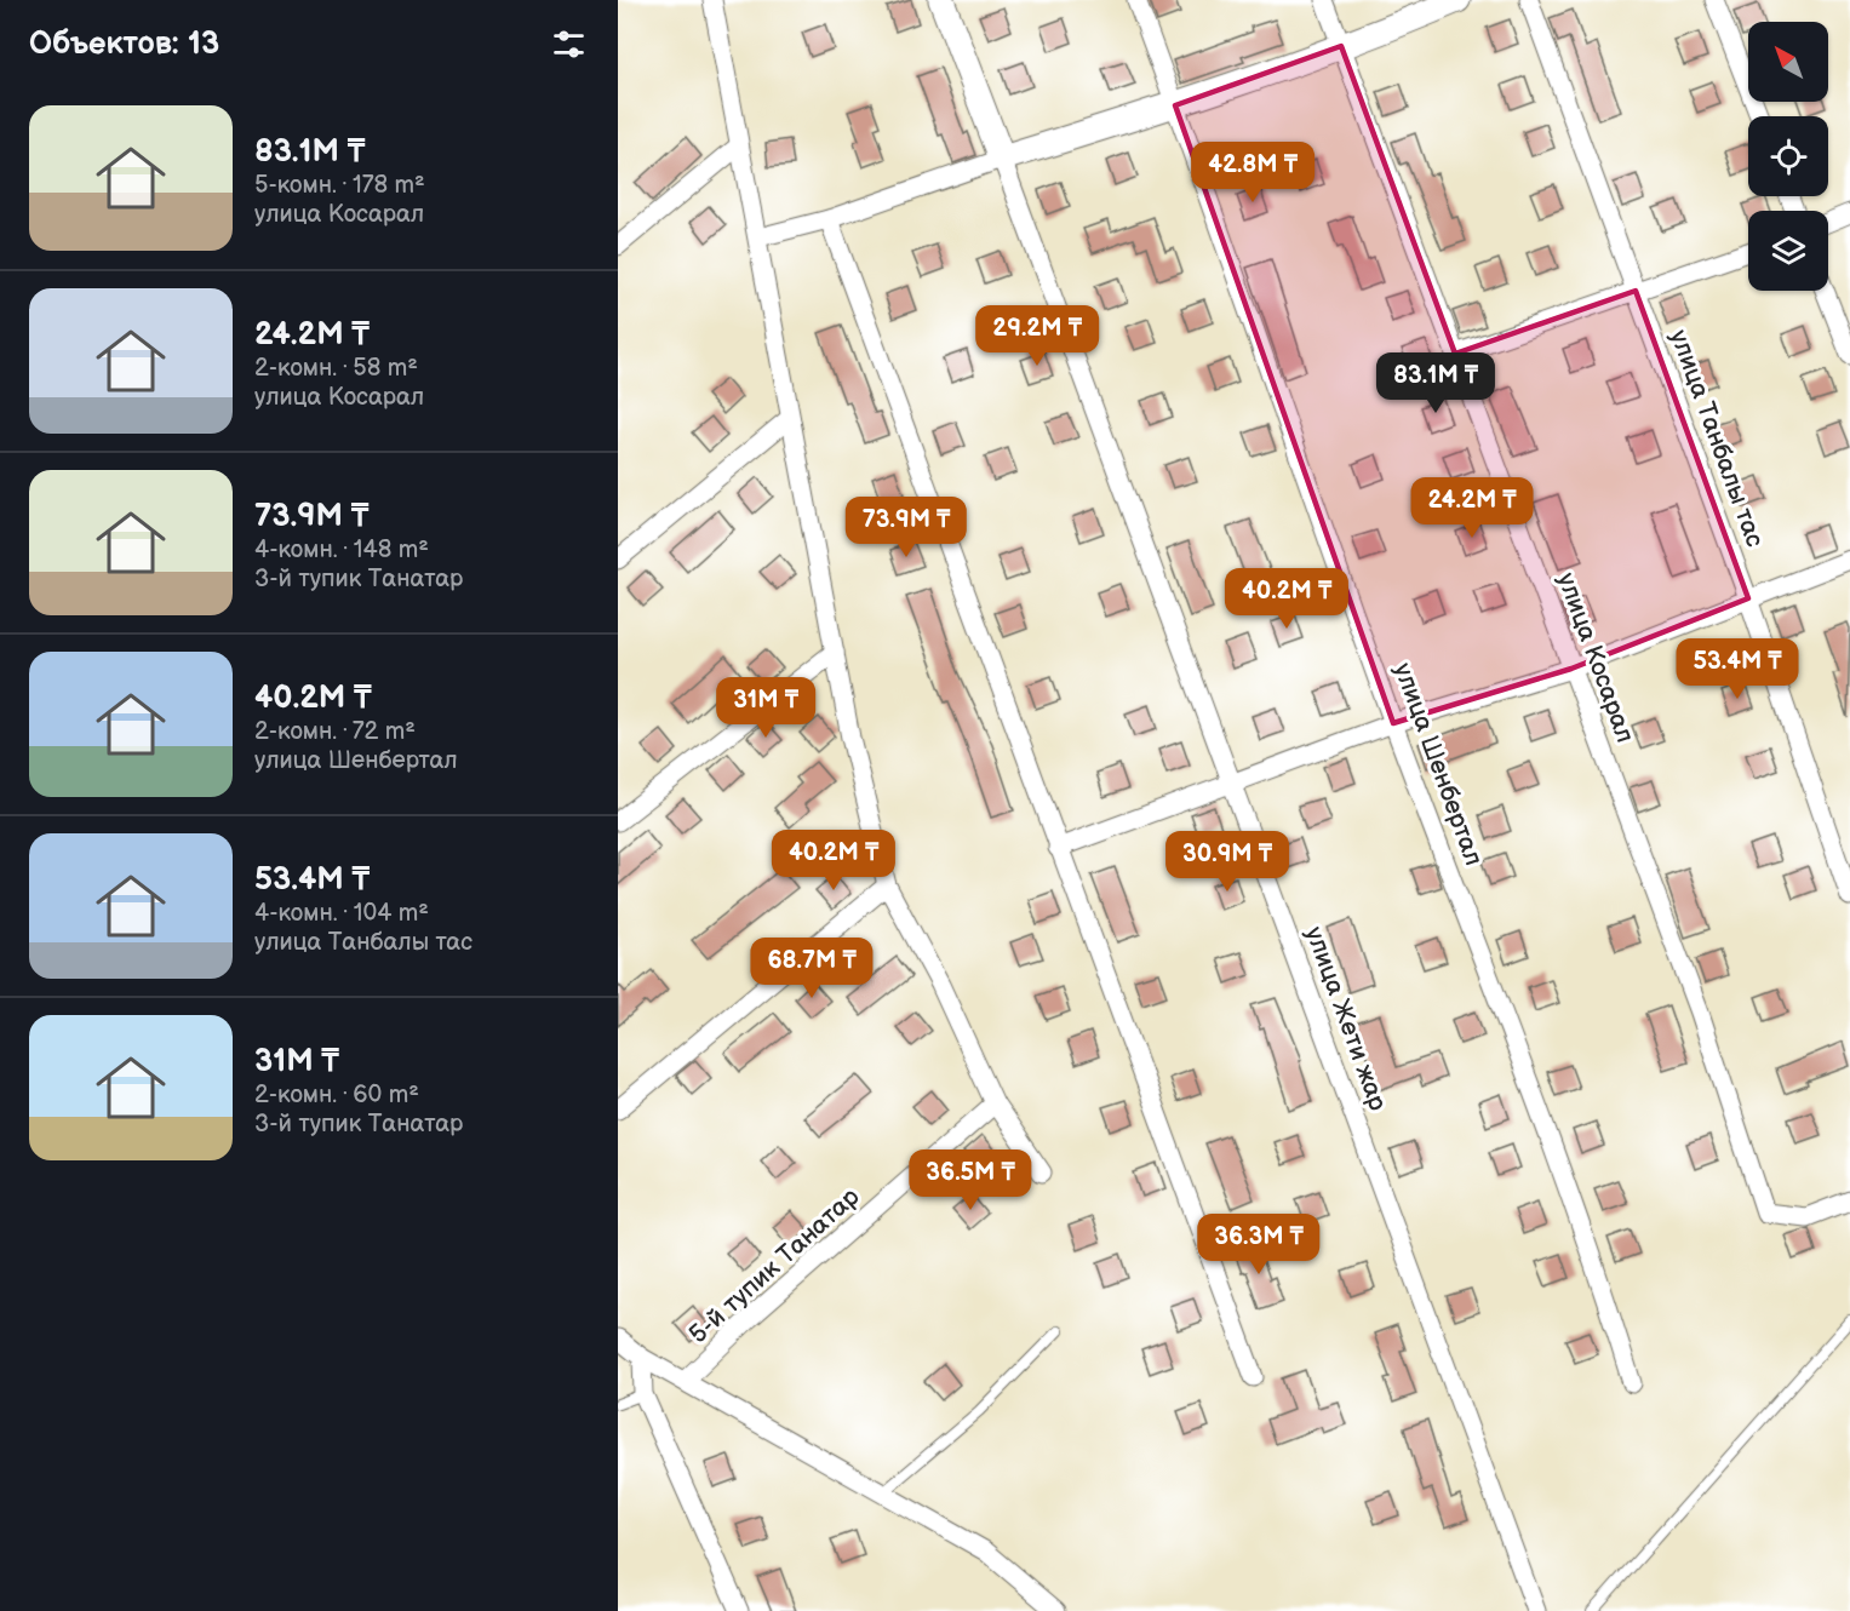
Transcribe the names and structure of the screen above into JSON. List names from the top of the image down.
{
  "streets": {
    "street": [
      "улица Танбалы тас",
      "улица Косарал",
      "улица Шенбертал",
      "улица Жети жар",
      "5-й тупик Танатар"
    ]
  },
  "north": "top left",
  "page": {
    "heading": "Объектов: 13",
    "list": [
      {
        "name": "83.1M ₸",
        "note": "5-комн. · 178 m² · улица Косарал"
      },
      {
        "name": "24.2M ₸",
        "note": "2-комн. · 58 m² · улица Косарал"
      },
      {
        "name": "73.9M ₸",
        "note": "4-комн. · 148 m² · 3-й тупик Танатар"
      },
      {
        "name": "40.2M ₸",
        "note": "2-комн. · 72 m² · улица Шенбертал"
      },
      {
        "name": "53.4M ₸",
        "note": "4-комн. · 104 m² · улица Танбалы тас"
      },
      {
        "name": "31M ₸",
        "note": "2-комн. · 60 m² · 3-й тупик Танатар"
      }
    ],
    "price": [
      "42.8M ₸",
      "29.2M ₸",
      "83.1M ₸",
      "24.2M ₸",
      "73.9M ₸",
      "40.2M ₸",
      "53.4M ₸",
      "31M ₸",
      "40.2M ₸",
      "30.9M ₸",
      "68.7M ₸",
      "36.5M ₸",
      "36.3M ₸"
    ]
  }
}
